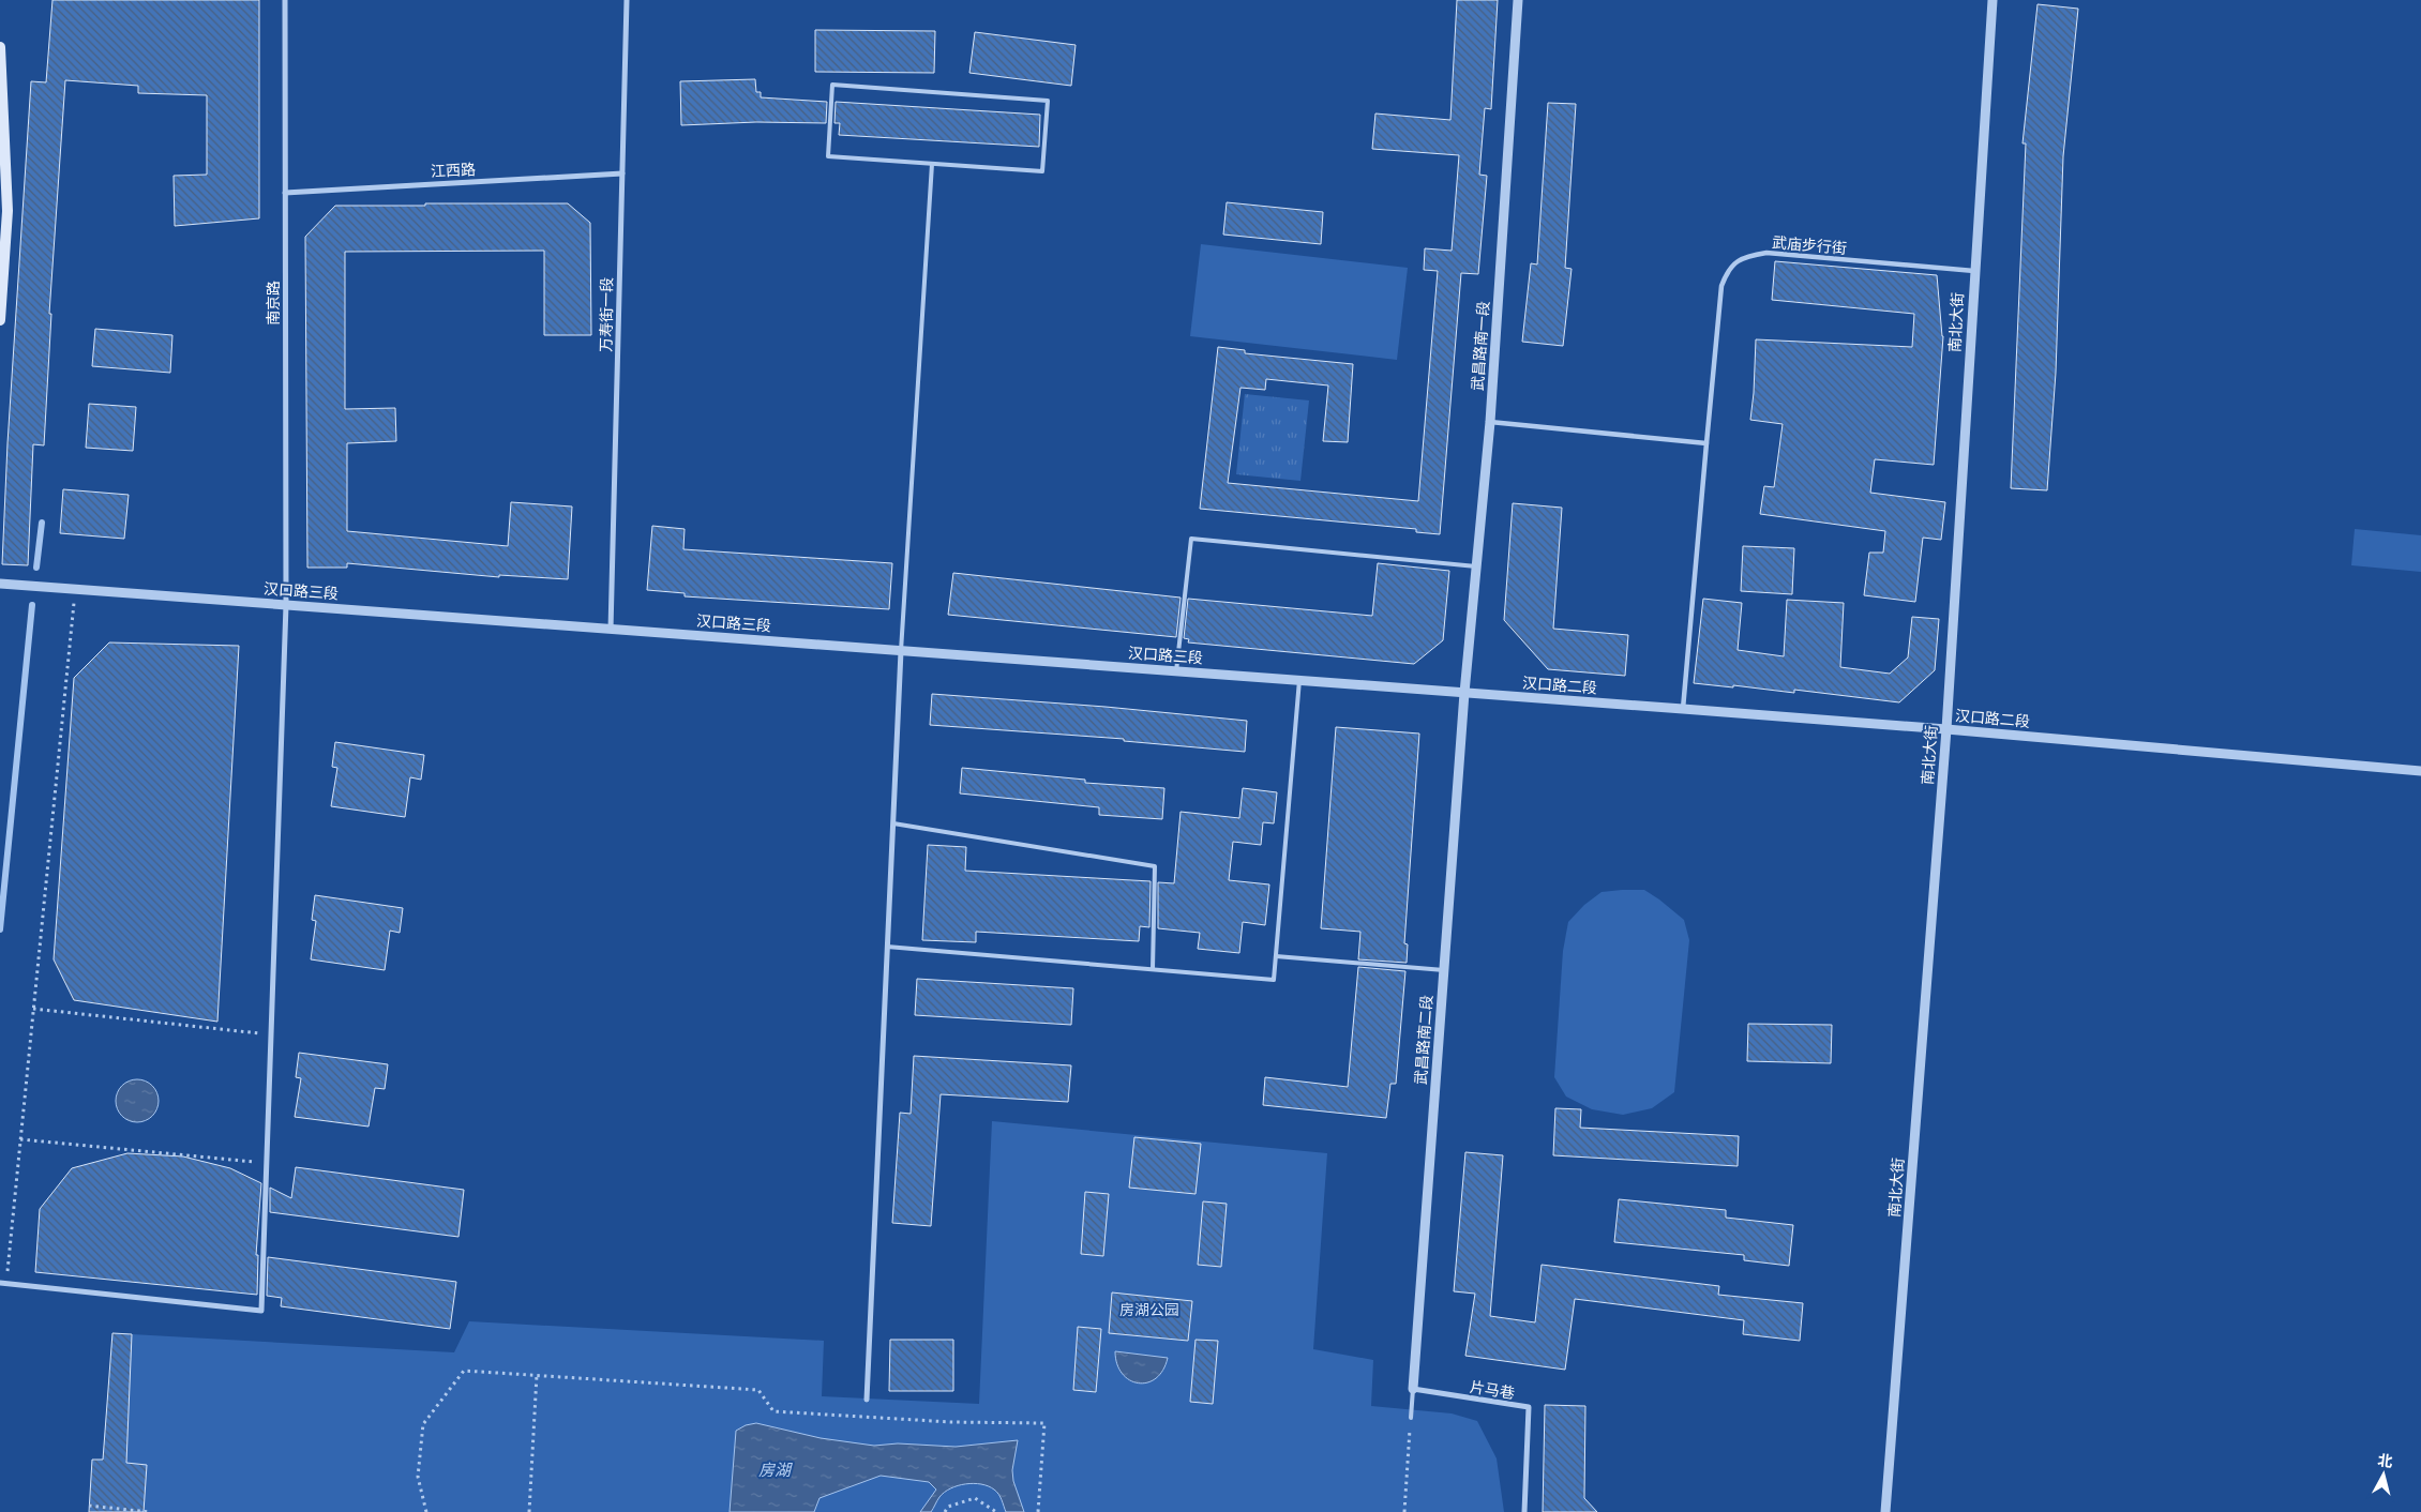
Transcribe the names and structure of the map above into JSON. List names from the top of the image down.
{
  "streets": {
    "street": [
      "江西路",
      "武庙步行街",
      "南京路",
      "万寿街一段",
      "南北大街",
      "武昌路南一段",
      "汉口路三段",
      "汉口路二段",
      "武昌路南二段",
      "片马巷"
    ]
  },
  "crossings": [
    ["江西路", "南京路"],
    ["江西路", "万寿街一段"],
    ["武庙步行街", "南北大街"],
    ["武庙步行街", "汉口路二段"],
    ["南京路", "汉口路三段"],
    ["万寿街一段", "汉口路三段"],
    ["南北大街", "汉口路二段"],
    ["武昌路南一段", "汉口路三段"],
    ["武昌路南一段", "汉口路二段"],
    ["武昌路南一段", "武昌路南二段"],
    ["汉口路三段", "汉口路二段"],
    ["汉口路三段", "武昌路南二段"],
    ["汉口路二段", "武昌路南二段"],
    ["武昌路南二段", "片马巷"]
  ],
  "water": ["房湖"],
  "parks": ["房湖公园"],
  "north": "top"
}
